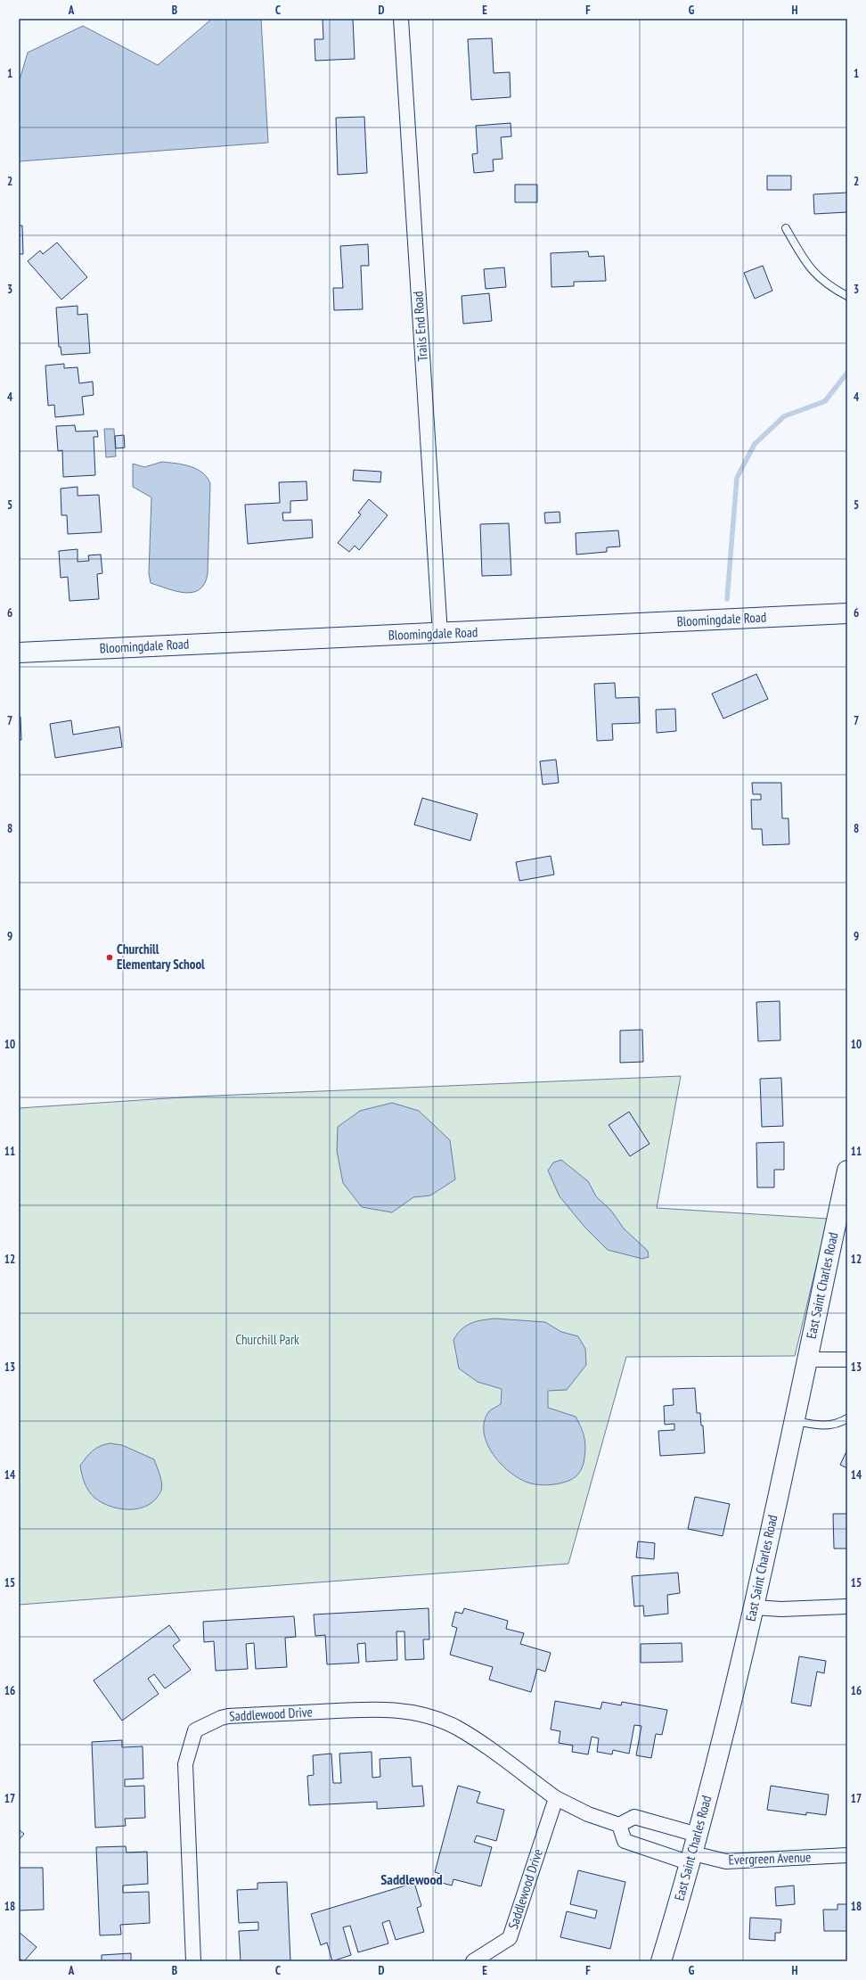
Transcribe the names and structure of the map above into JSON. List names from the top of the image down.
{
  "streets": {
    "street": [
      "Trails End Road",
      "Bloomingdale Road",
      "East Saint Charles Road",
      "Saddlewood Drive",
      "Evergreen Avenue"
    ]
  },
  "crossings": [
    ["Trails End Road", "Bloomingdale Road"],
    ["East Saint Charles Road", "Evergreen Avenue"]
  ],
  "districts": ["Saddlewood"],
  "parks": ["Churchill Park"],
  "places": ["Churchill Elementary School"],
  "grid": {
    "columns": [
      "A",
      "B",
      "C",
      "D",
      "E",
      "F",
      "G",
      "H"
    ],
    "rows": [
      "1",
      "2",
      "3",
      "4",
      "5",
      "6",
      "7",
      "8",
      "9",
      "10",
      "11",
      "12",
      "13",
      "14",
      "15",
      "16",
      "17",
      "18"
    ]
  }
}
